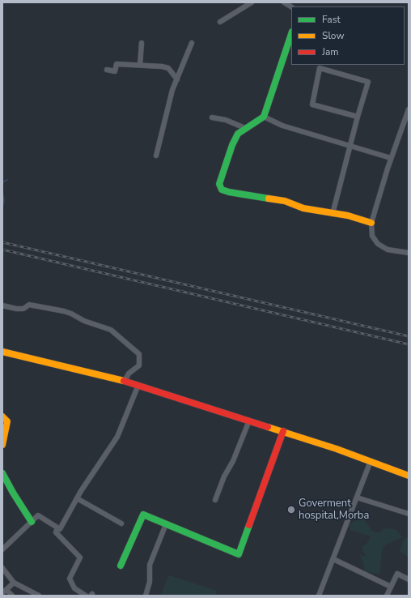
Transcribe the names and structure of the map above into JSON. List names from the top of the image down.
{
  "places": ["Goverment hospital,Morba"],
  "legend": ["Fast", "Slow", "Jam"]
}
